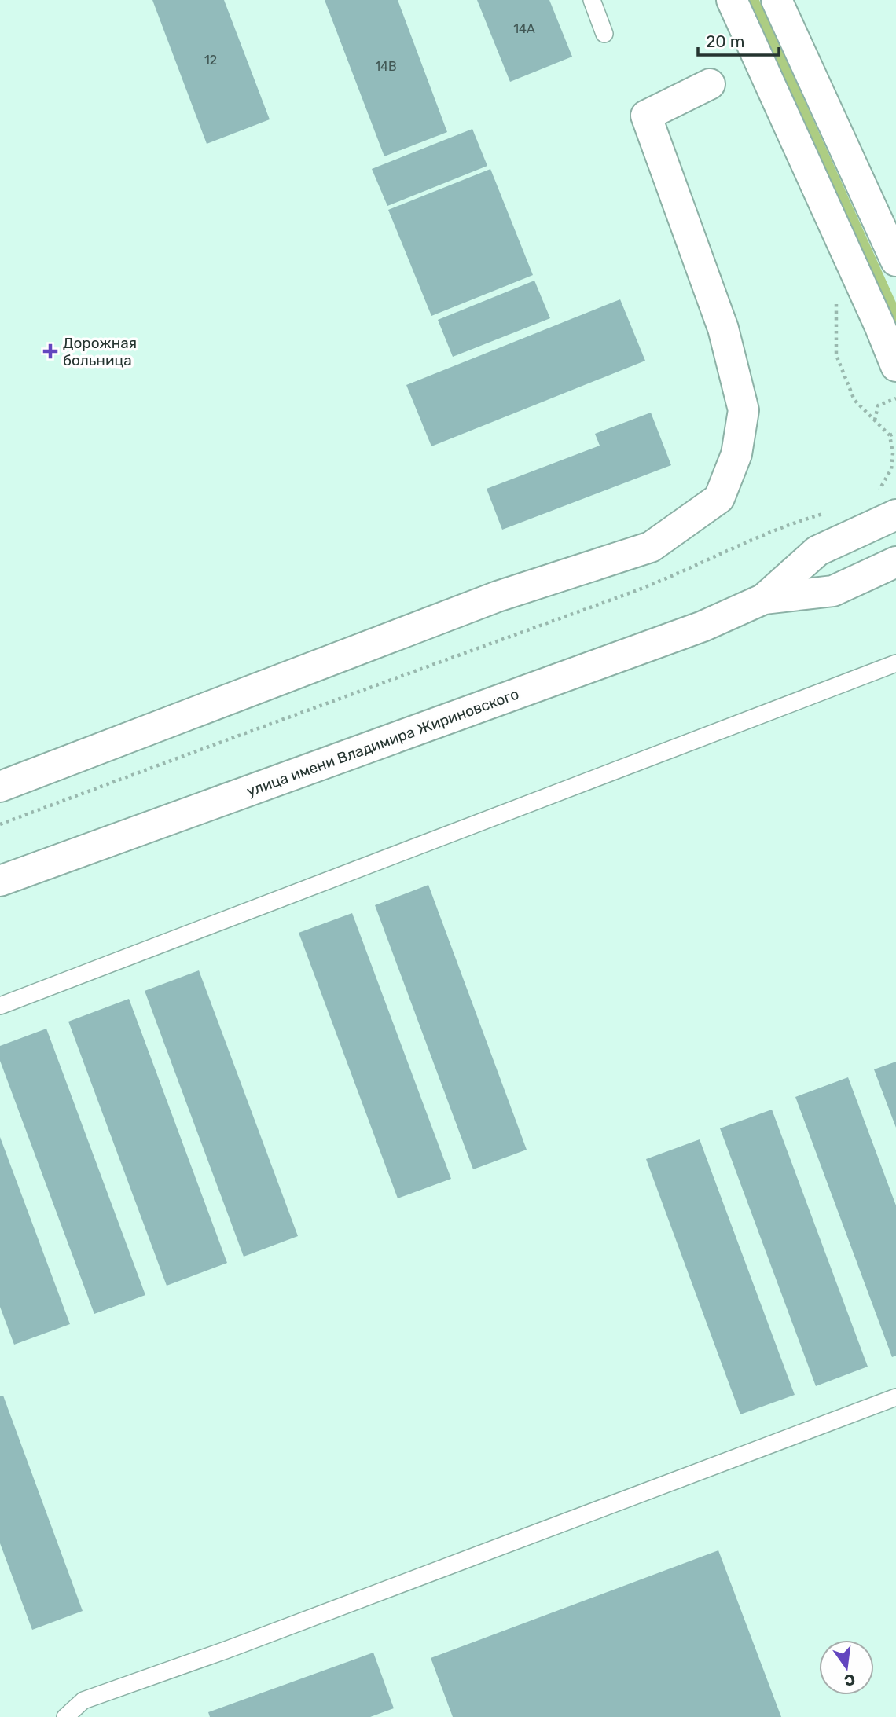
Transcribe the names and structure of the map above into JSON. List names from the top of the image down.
{
  "streets": {
    "main road": ["улица имени Владимира Жириновского"]
  },
  "places": {
    "health": ["Дорожная больница"]
  },
  "house_numbers": ["14А", "12", "14В"],
  "scale_bar": "20 m",
  "north": "bottom"
}
